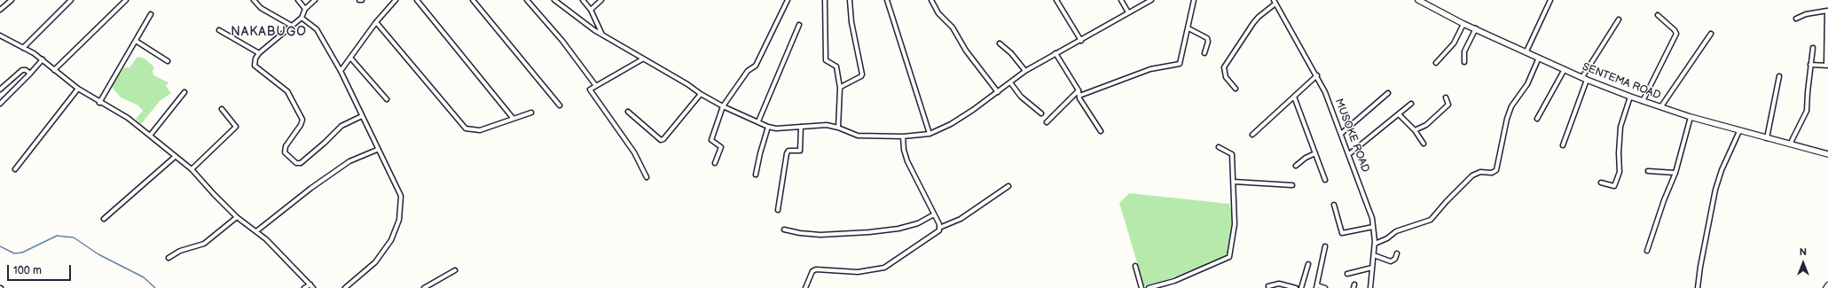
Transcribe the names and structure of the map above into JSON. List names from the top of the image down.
{
  "streets": {
    "main road": ["SENTEMA ROAD"],
    "street": ["MUSOKE ROAD"]
  },
  "districts": ["NAKABUGO"],
  "scale_bar": "100 m",
  "north": "top"
}
